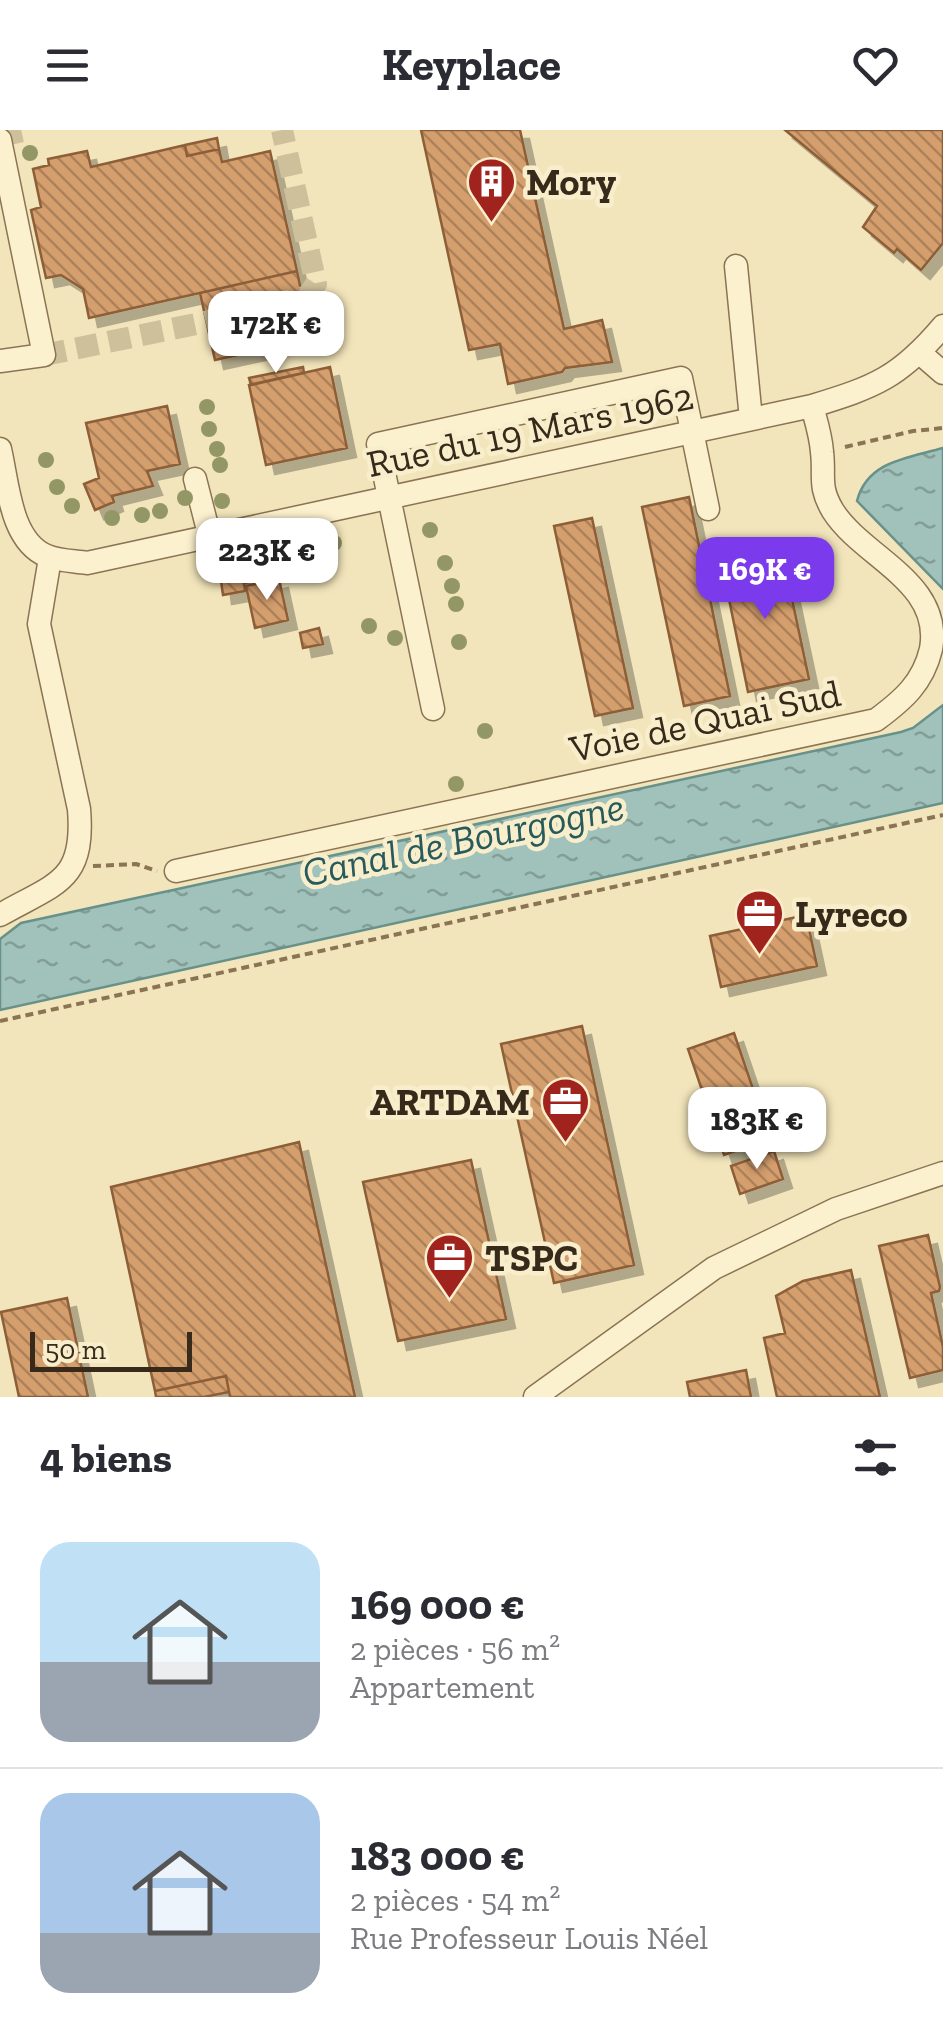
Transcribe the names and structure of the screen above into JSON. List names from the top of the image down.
{
  "streets": {
    "street": ["Rue du 19 Mars 1962", "Voie de Quai Sud"]
  },
  "crossings": [
    ["Rue du 19 Mars 1962", "Voie de Quai Sud"]
  ],
  "water": ["Canal de Bourgogne"],
  "places": {
    "building": ["Mory"],
    "office": ["Lyreco", "ARTDAM", "TSPC"]
  },
  "scale_bar": "50 m",
  "page": {
    "header": "Keyplace",
    "price": [
      "172K €",
      "223K €",
      "169K €",
      "183K €"
    ],
    "scale": "50 m",
    "heading": "4 biens",
    "list": [
      {
        "name": "169 000 €",
        "note": "2 pièces · 56 m² · Appartement"
      },
      {
        "name": "183 000 €",
        "note": "2 pièces · 54 m² · Rue Professeur Louis Néel"
      }
    ]
  }
}
